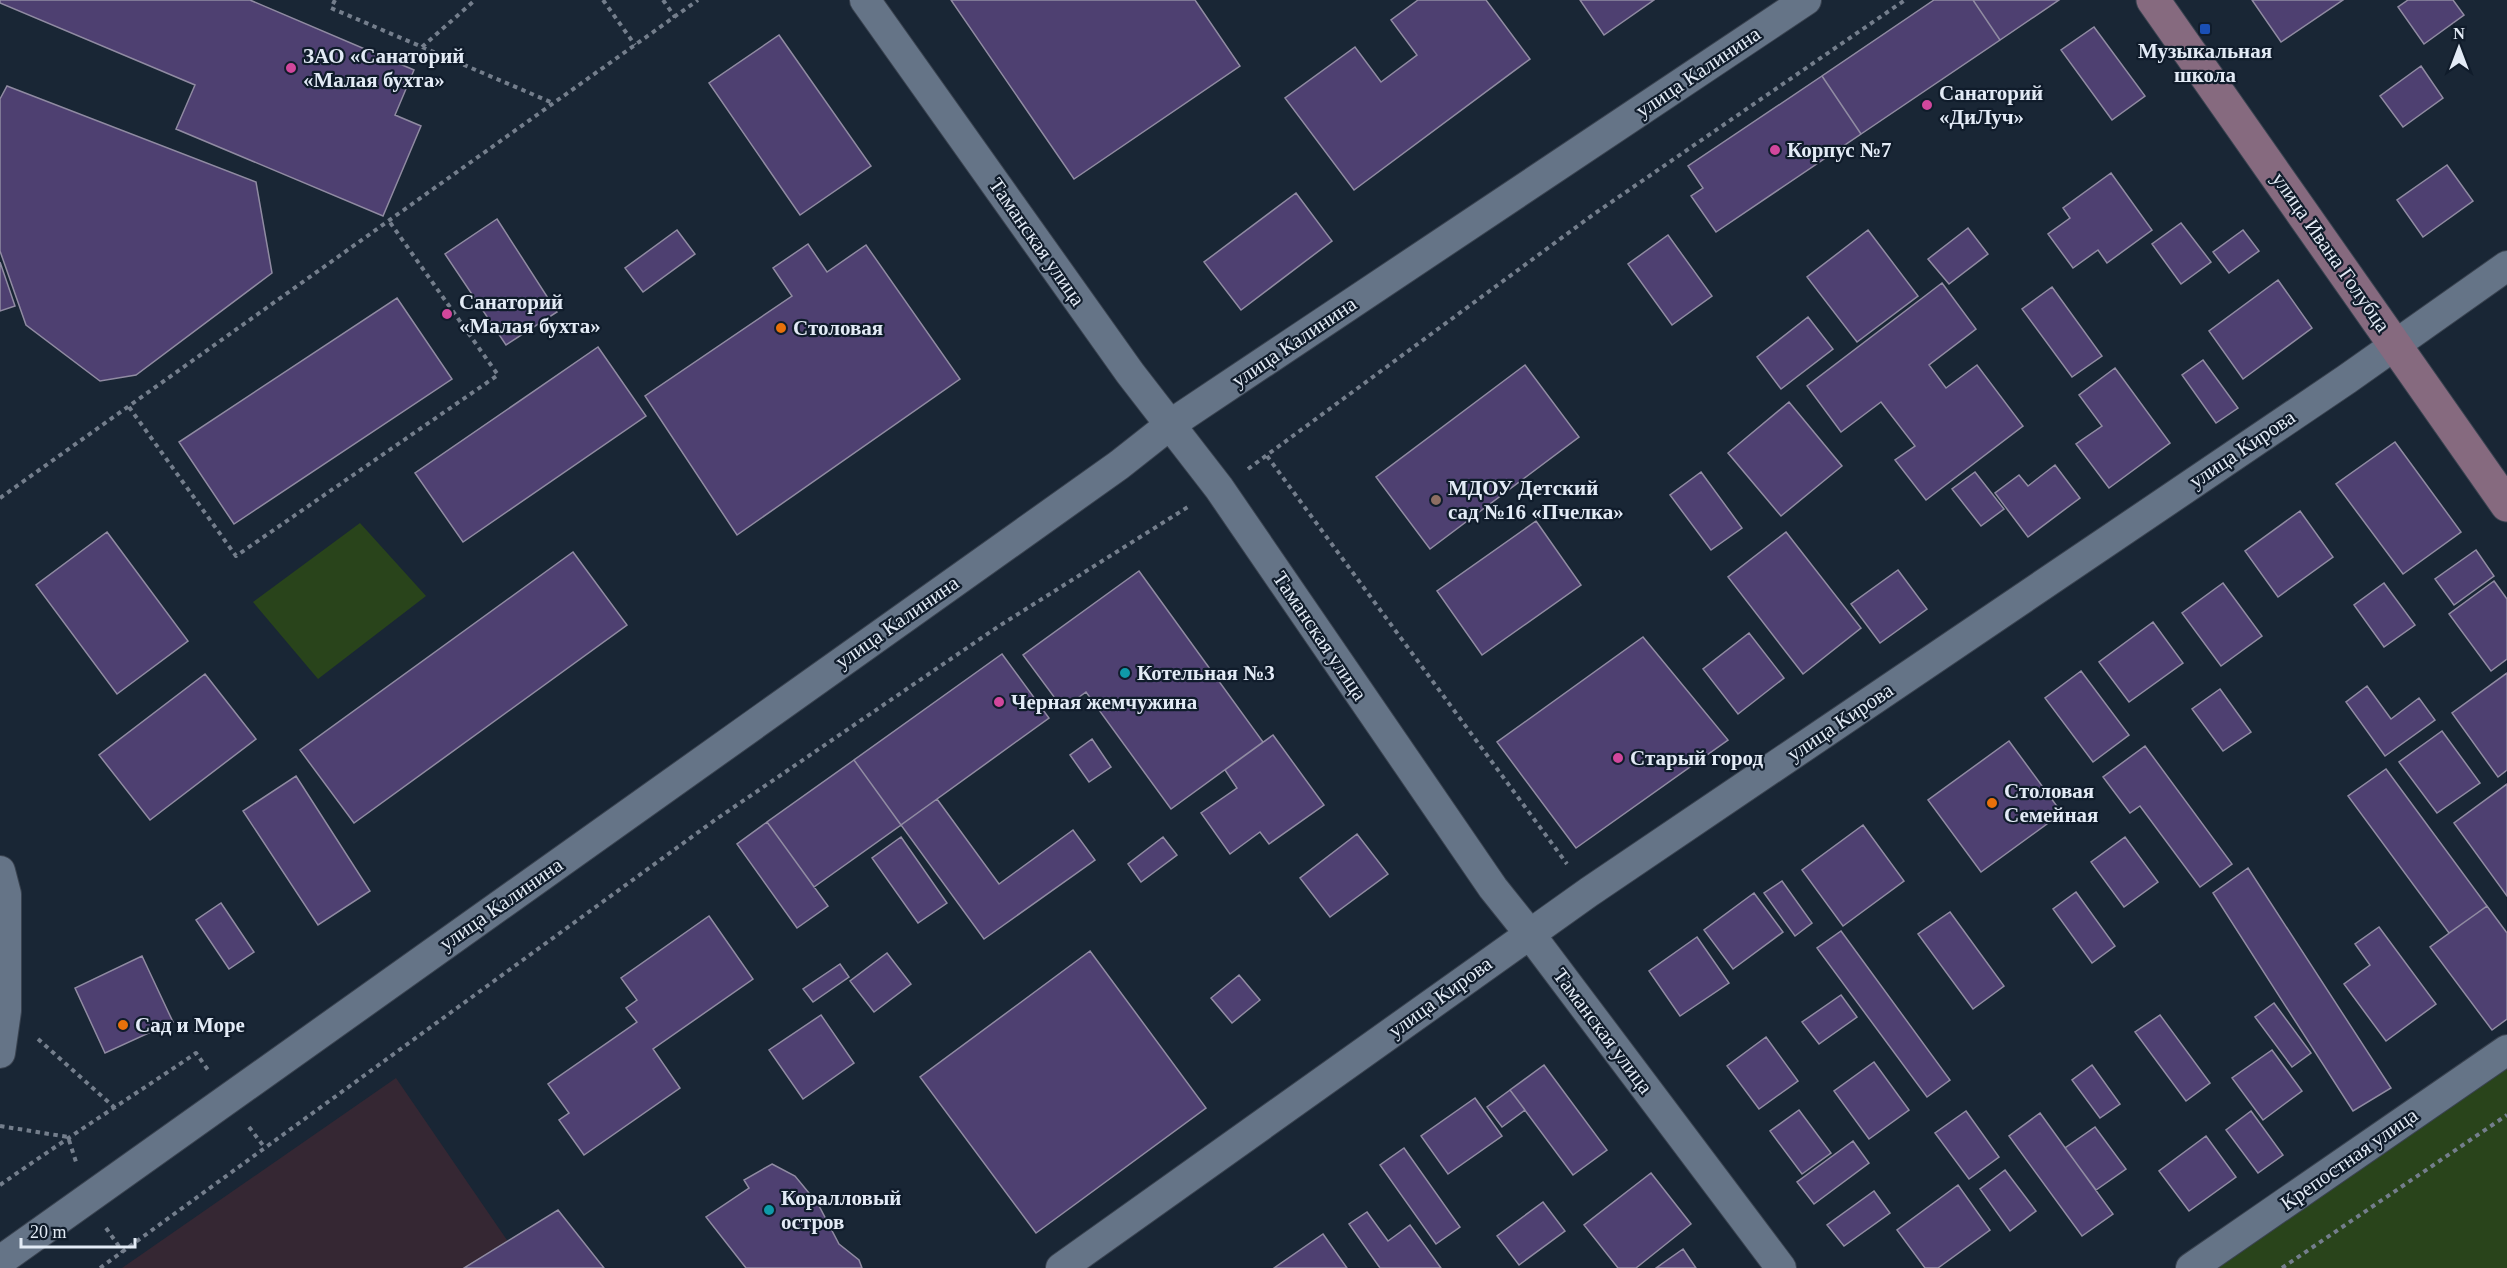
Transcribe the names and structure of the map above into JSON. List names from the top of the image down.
{
  "streets": {
    "street": [
      "улица Калинина",
      "Таманская улица",
      "улица Ивана Голубца",
      "улица Кирова",
      "Крепостная улица"
    ]
  },
  "crossings": [
    ["улица Калинина", "Таманская улица"],
    ["Таманская улица", "улица Кирова"],
    ["улица Ивана Голубца", "улица Кирова"]
  ],
  "places": {
    "transit": ["Музыкальная школа"],
    "other": [
      "ЗАО «Санаторий «Малая бухта»",
      "Санаторий «ДиЛуч»",
      "Корпус №7",
      "Санаторий «Малая бухта»",
      "Столовая",
      "МДОУ Детский сад №16 «Пчелка»",
      "Котельная №3",
      "Черная жемчужина",
      "Старый город",
      "Столовая Семейная",
      "Сад и Море",
      "Коралловый остров"
    ]
  },
  "scale_bar": "20 m",
  "north": "top"
}
